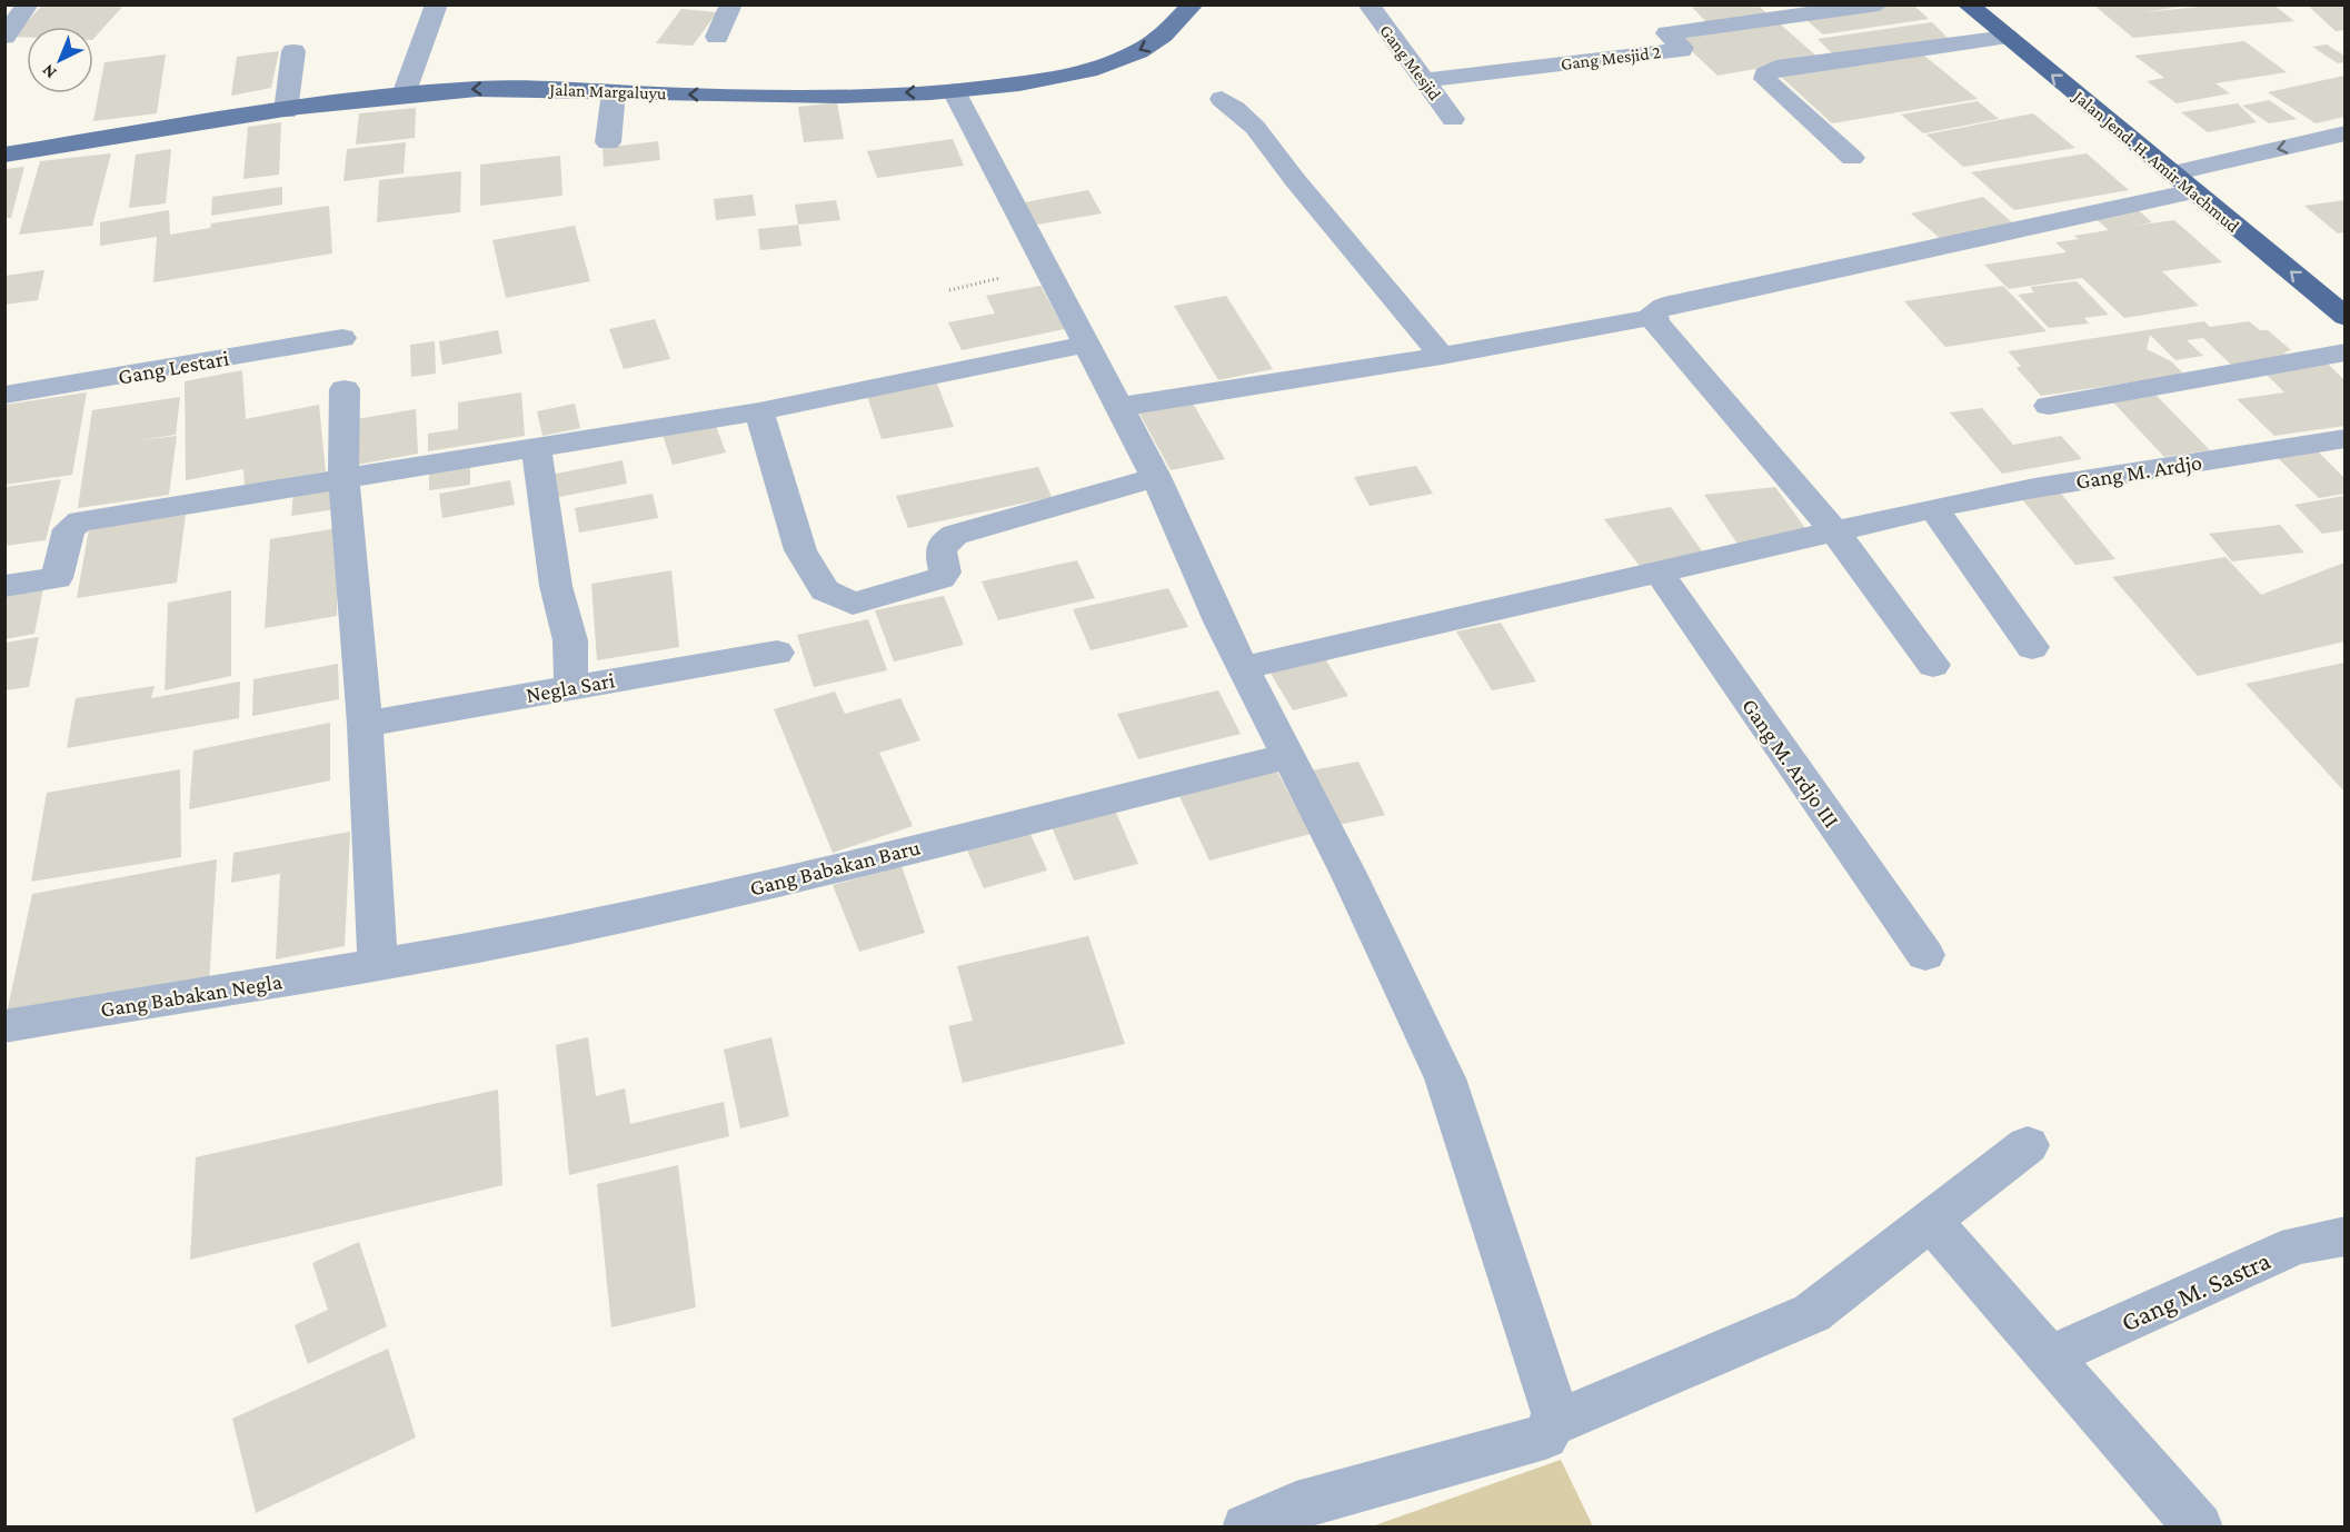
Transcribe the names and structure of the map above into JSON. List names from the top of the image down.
{
  "streets": {
    "highway": ["Jalan Jend. H. Amir Machmud"],
    "main road": ["Jalan Margaluyu"],
    "street": [
      "Gang Mesjid 2",
      "Gang Mesjid",
      "Gang Lestari",
      "Gang M. Ardjo",
      "Negla Sari",
      "Gang M. Ardjo III",
      "Gang Babakan Baru",
      "Gang Babakan Negla",
      "Gang M. Sastra"
    ]
  },
  "crossings": [
    ["Gang Mesjid 2", "Gang Mesjid"],
    ["Gang M. Ardjo", "Gang M. Ardjo III"],
    ["Gang Babakan Baru", "Gang Babakan Negla"]
  ],
  "one_way": ["Jalan Margaluyu", "Jalan Jend. H. Amir Machmud"],
  "north": "bottom left"
}
